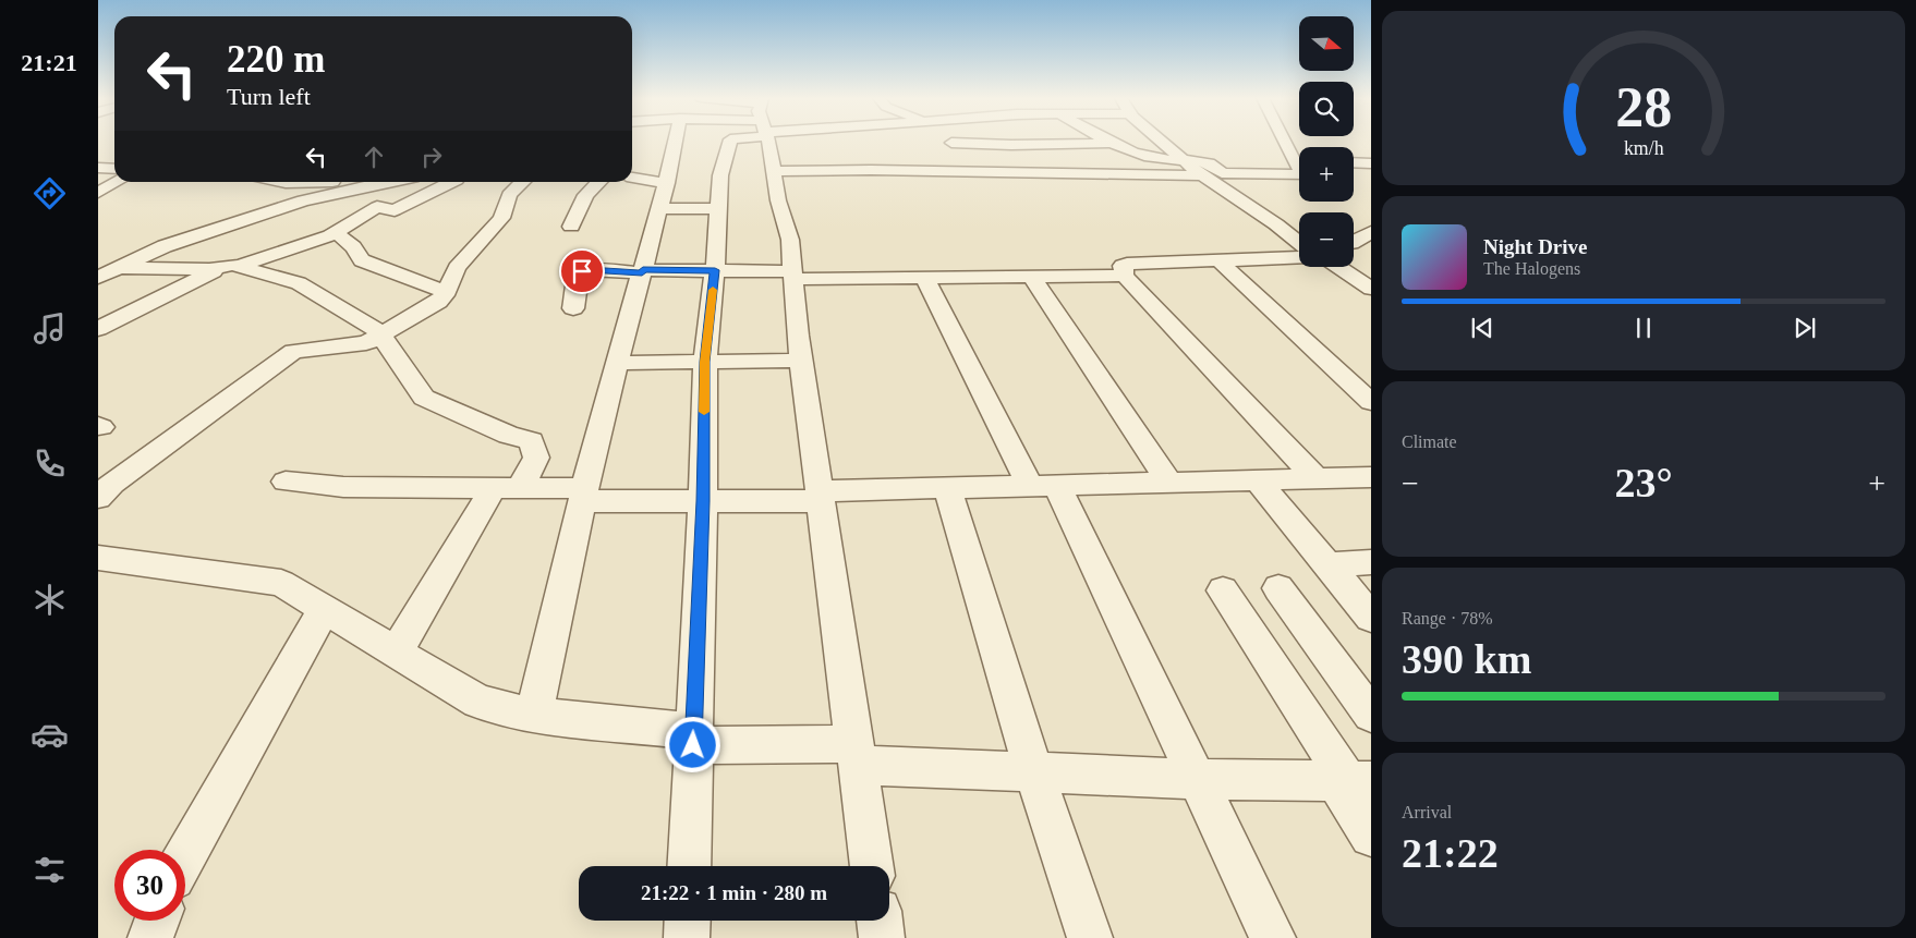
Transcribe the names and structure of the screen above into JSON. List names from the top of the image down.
{
  "north": "right",
  "page": {
    "tabs": "21:21",
    "map_buttons": ["+", "−"],
    "turn": ["220 m", "Turn left"],
    "song": ["Night Drive", "The Halogens"],
    "tile": [
      "Climate",
      ["Range · 78%", "390 km"],
      ["Arrival", "21:22"]
    ],
    "heat": ["−", "23°", "+"],
    "limit": "30",
    "trip": "21:22 · 1 min · 280 m",
    "gauge": ["28", "km/h"]
  }
}
